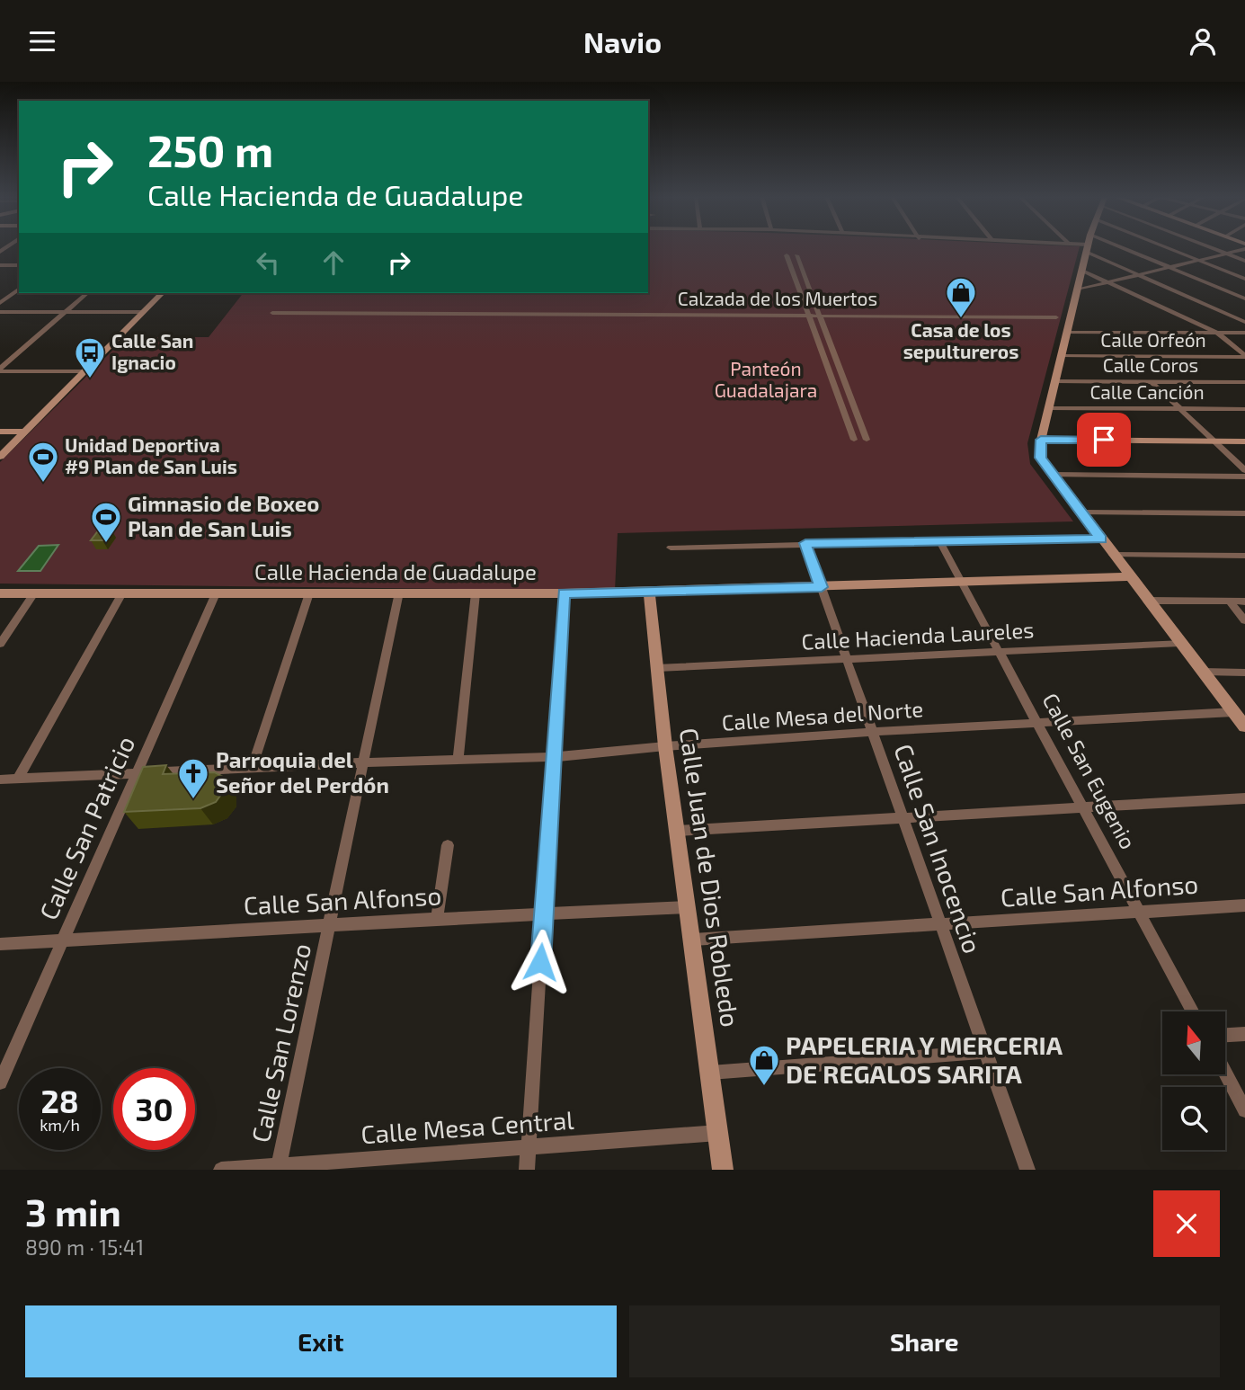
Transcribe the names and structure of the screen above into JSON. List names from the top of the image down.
{
  "streets": {
    "street": [
      "Calzada de los Muertos",
      "Calle Orfeón",
      "Calle Coros",
      "Calle Canción",
      "Calle Hacienda de Guadalupe",
      "Calle Hacienda Laureles",
      "Calle Mesa del Norte",
      "Calle San Eugenio",
      "Calle San Patricio",
      "Calle San Inocencio",
      "Calle Juan de Dios Robledo",
      "Calle San Alfonso",
      "Calle San Lorenzo",
      "Calle Mesa Central"
    ]
  },
  "crossings": [
    ["Calle Hacienda de Guadalupe", "Calle San Eugenio"],
    ["Calle Hacienda de Guadalupe", "Calle San Patricio"],
    ["Calle Hacienda de Guadalupe", "Calle San Inocencio"],
    ["Calle Hacienda de Guadalupe", "Calle Juan de Dios Robledo"],
    ["Calle Hacienda de Guadalupe", "Calle San Lorenzo"],
    ["Calle Hacienda Laureles", "Calle San Eugenio"],
    ["Calle Hacienda Laureles", "Calle San Inocencio"],
    ["Calle Hacienda Laureles", "Calle Juan de Dios Robledo"],
    ["Calle Mesa del Norte", "Calle San Eugenio"],
    ["Calle Mesa del Norte", "Calle San Patricio"],
    ["Calle Mesa del Norte", "Calle San Inocencio"],
    ["Calle Mesa del Norte", "Calle Juan de Dios Robledo"],
    ["Calle Mesa del Norte", "Calle San Lorenzo"],
    ["Calle San Eugenio", "Calle San Alfonso"],
    ["Calle San Patricio", "Calle San Alfonso"],
    ["Calle San Inocencio", "Calle San Alfonso"],
    ["Calle Juan de Dios Robledo", "Calle San Alfonso"],
    ["Calle Juan de Dios Robledo", "Calle Mesa Central"],
    ["Calle San Alfonso", "Calle San Lorenzo"],
    ["Calle San Lorenzo", "Calle Mesa Central"]
  ],
  "parks": ["Panteón Guadalajara"],
  "places": {
    "shop": ["Casa de los sepultureros", "PAPELERIA Y MERCERIA DE REGALOS SARITA"],
    "bus stop": ["Calle San Ignacio"],
    "sports": ["Unidad Deportiva #9 Plan de San Luis", "Gimnasio de Boxeo Plan de San Luis"],
    "church": ["Parroquia del Señor del Perdón"]
  },
  "north": "top",
  "page": {
    "header": "Navio",
    "turn": ["250 m", "Calle Hacienda de Guadalupe"],
    "speed": "28 km/h",
    "limit": "30",
    "heading": ["3 min", "890 m · 15:41"],
    "buttons": ["Exit", "Share"]
  }
}
